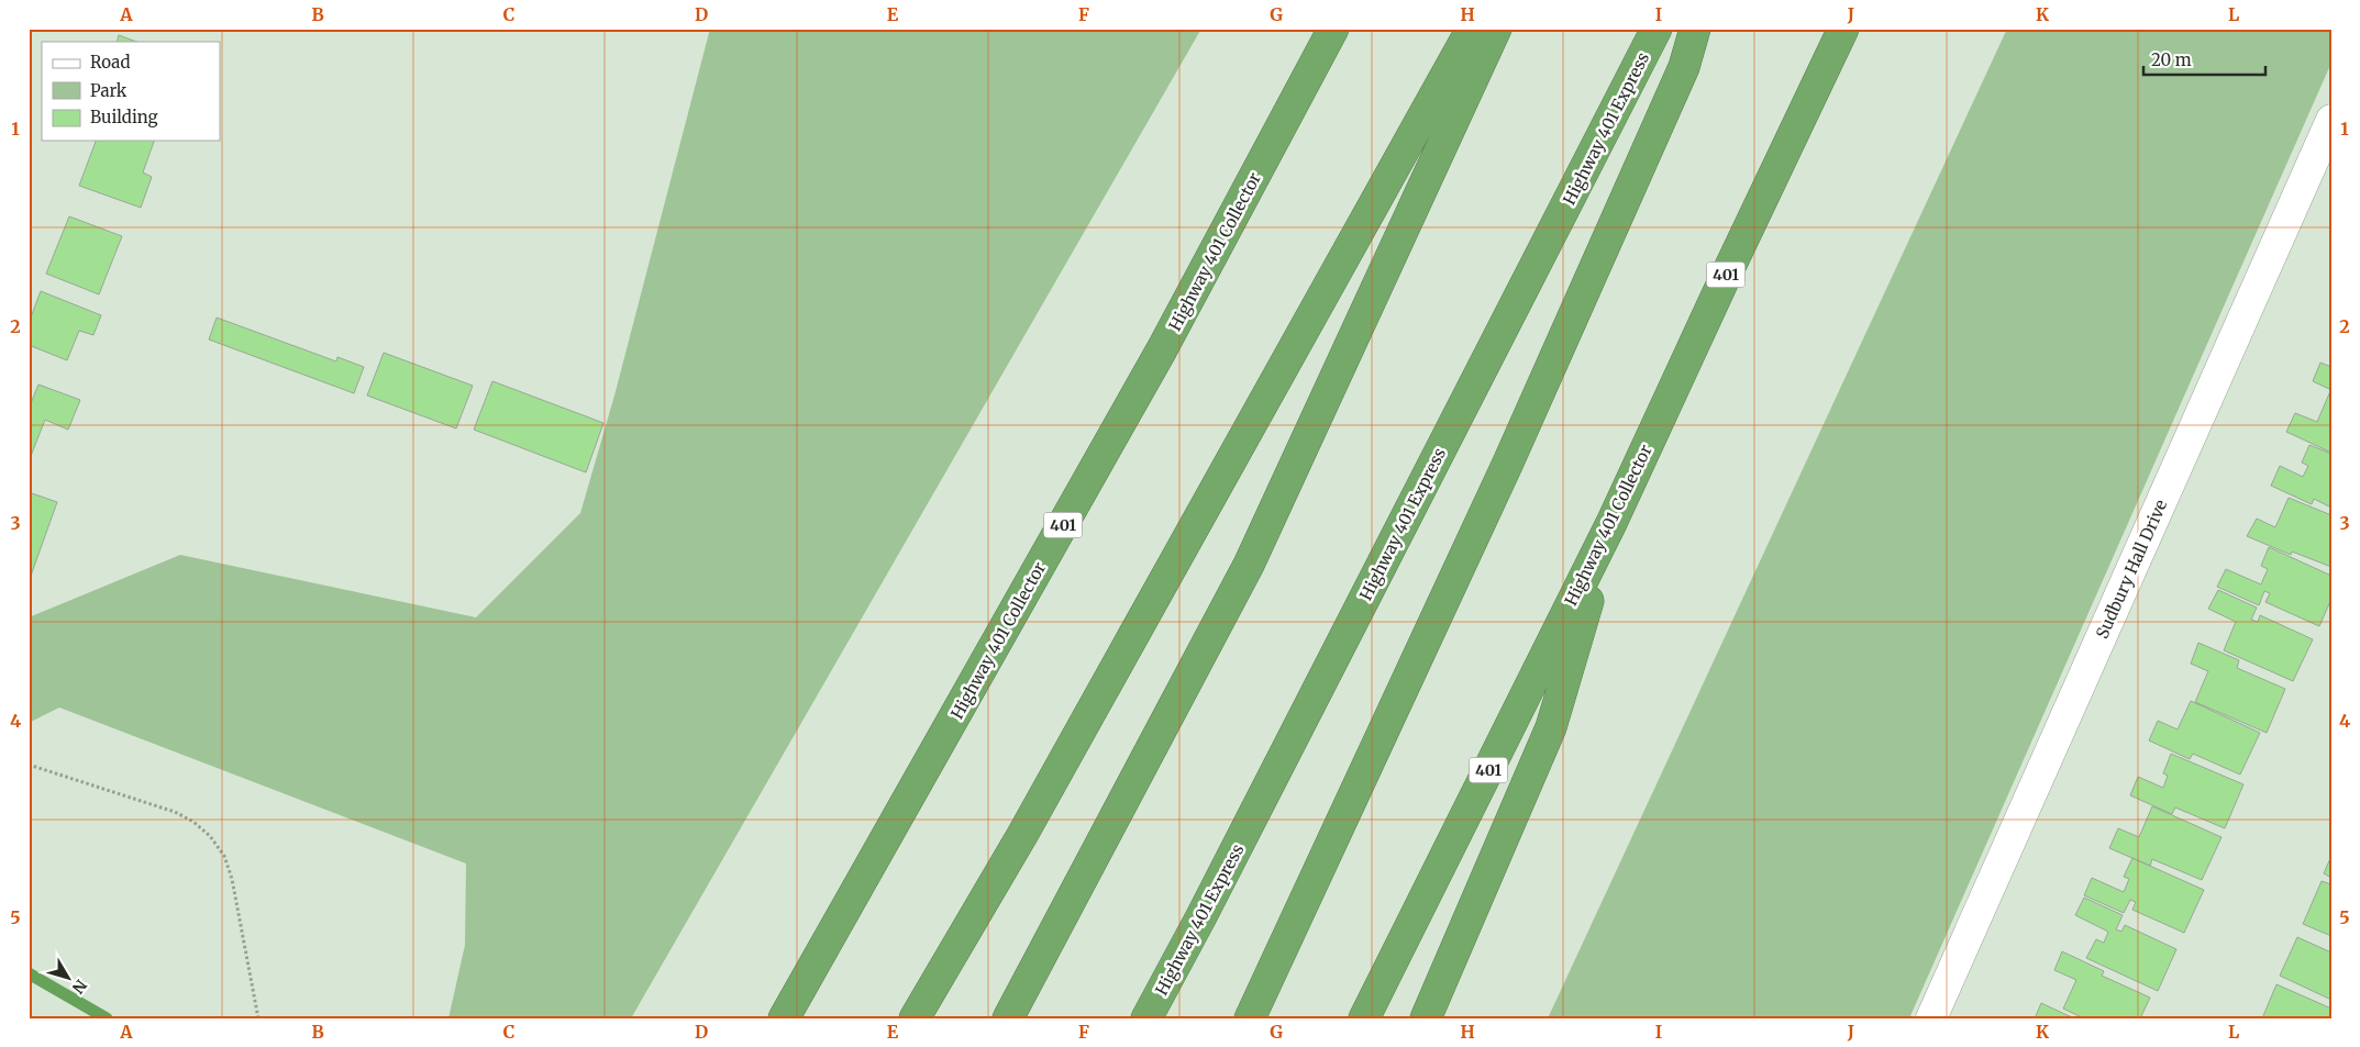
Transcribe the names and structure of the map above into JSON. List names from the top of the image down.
{
  "streets": {
    "highway": ["Highway 401 Express", "Highway 401 Collector", "401"],
    "street": ["Sudbury Hall Drive"]
  },
  "legend": ["Road", "Park", "Building"],
  "scale_bar": "20 m",
  "north": "bottom right",
  "grid": {
    "columns": [
      "A",
      "B",
      "C",
      "D",
      "E",
      "F",
      "G",
      "H",
      "I",
      "J",
      "K",
      "L"
    ],
    "rows": [
      "1",
      "2",
      "3",
      "4",
      "5"
    ]
  }
}
